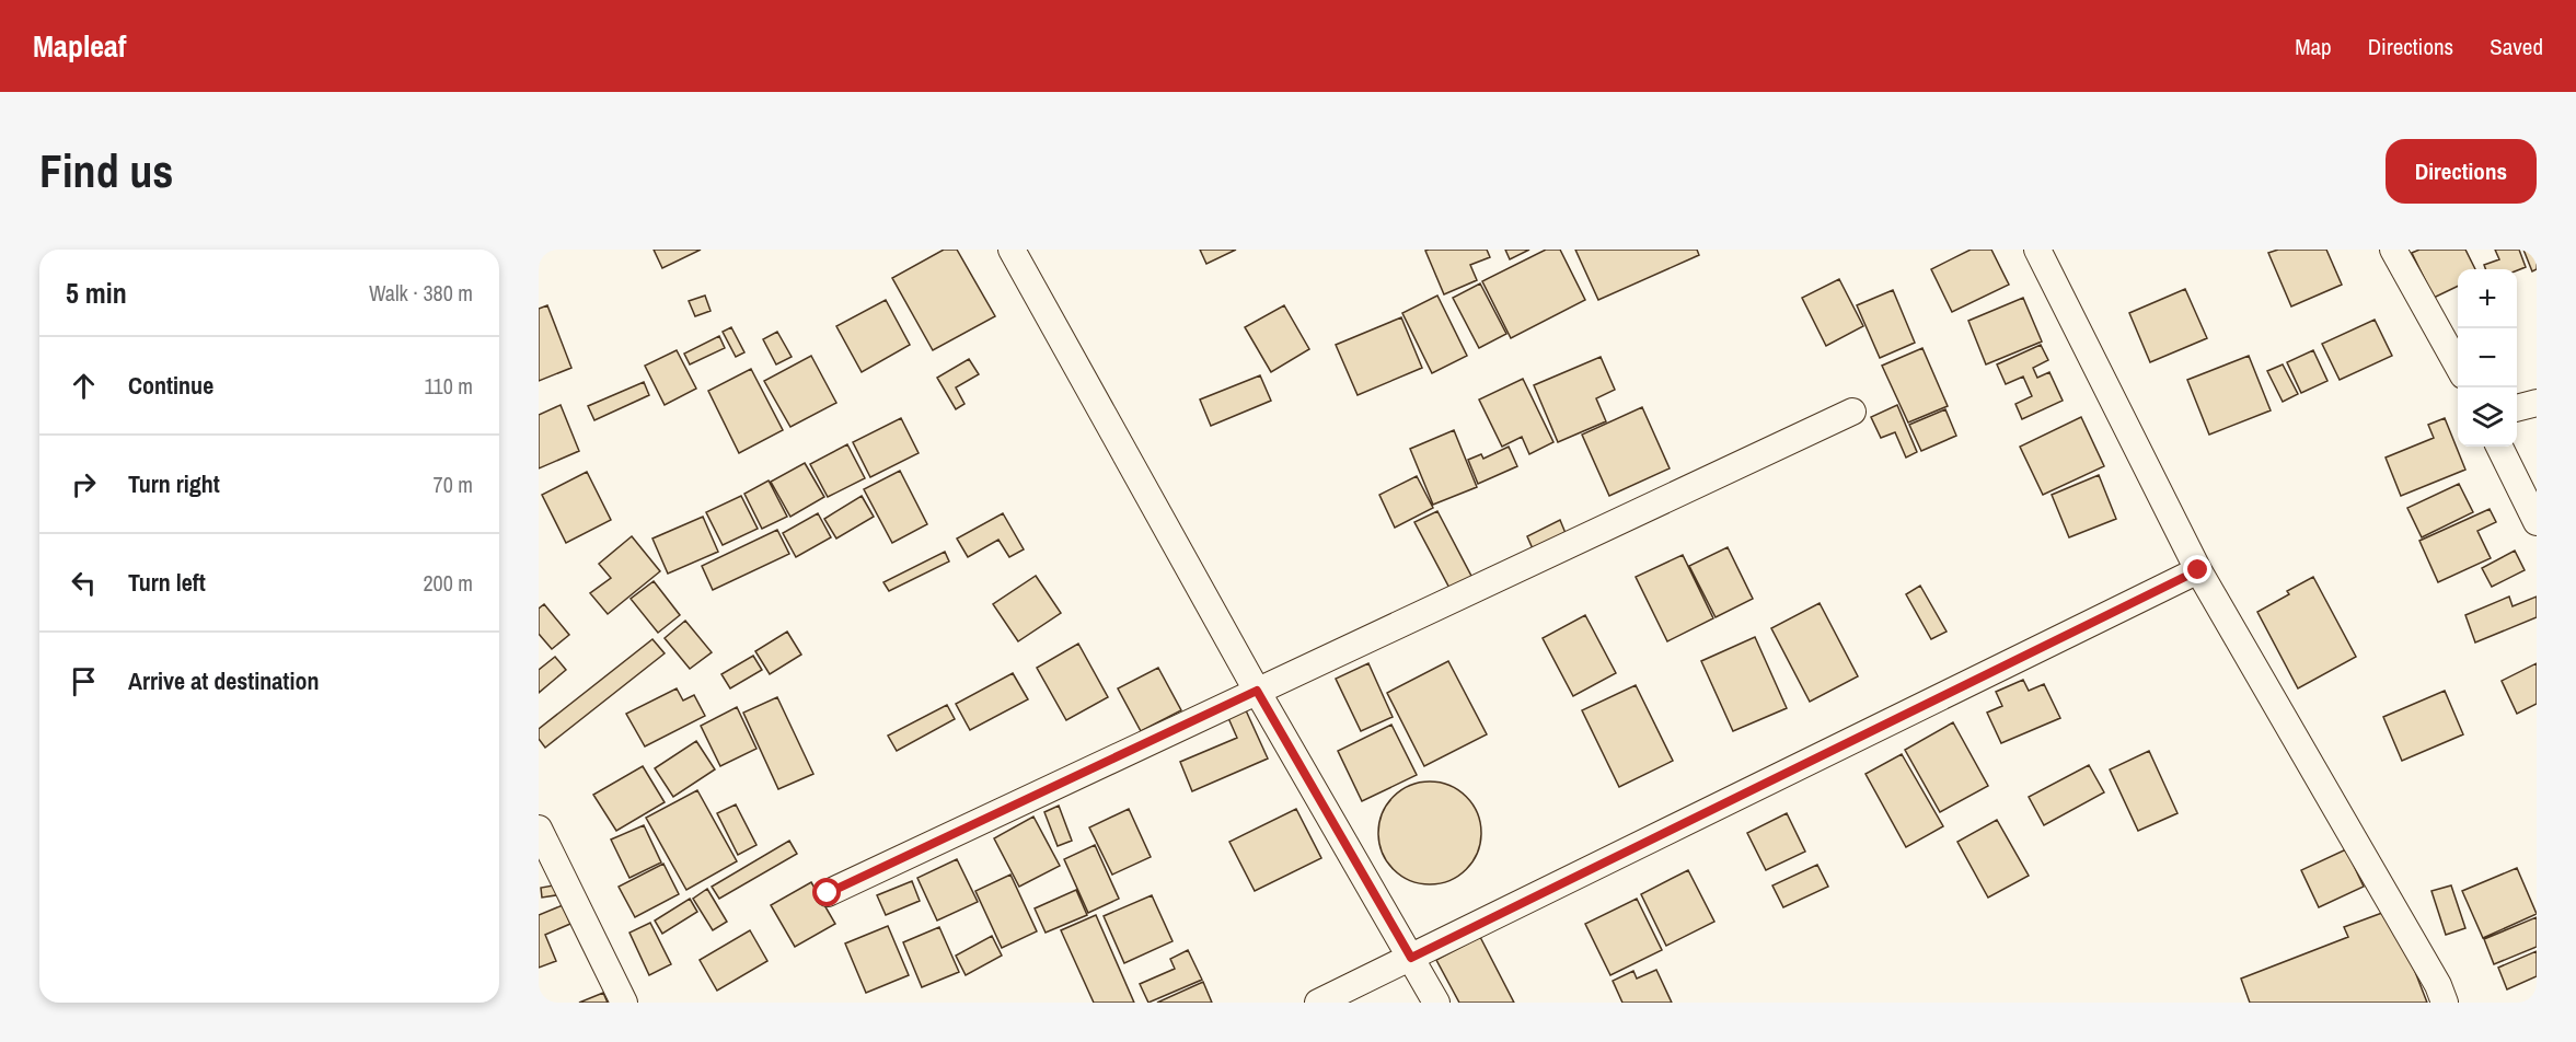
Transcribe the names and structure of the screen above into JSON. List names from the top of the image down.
{
  "page": {
    "header": "Mapleaf",
    "nav": ["Map", "Directions", "Saved"],
    "buttons": "Directions",
    "title": "Find us",
    "heading": ["5 min", "Walk · 380 m"],
    "map_buttons": ["+", "−"],
    "list": [
      ["Continue", "110 m"],
      ["Turn right", "70 m"],
      ["Turn left", "200 m"],
      "Arrive at destination"
    ]
  }
}
